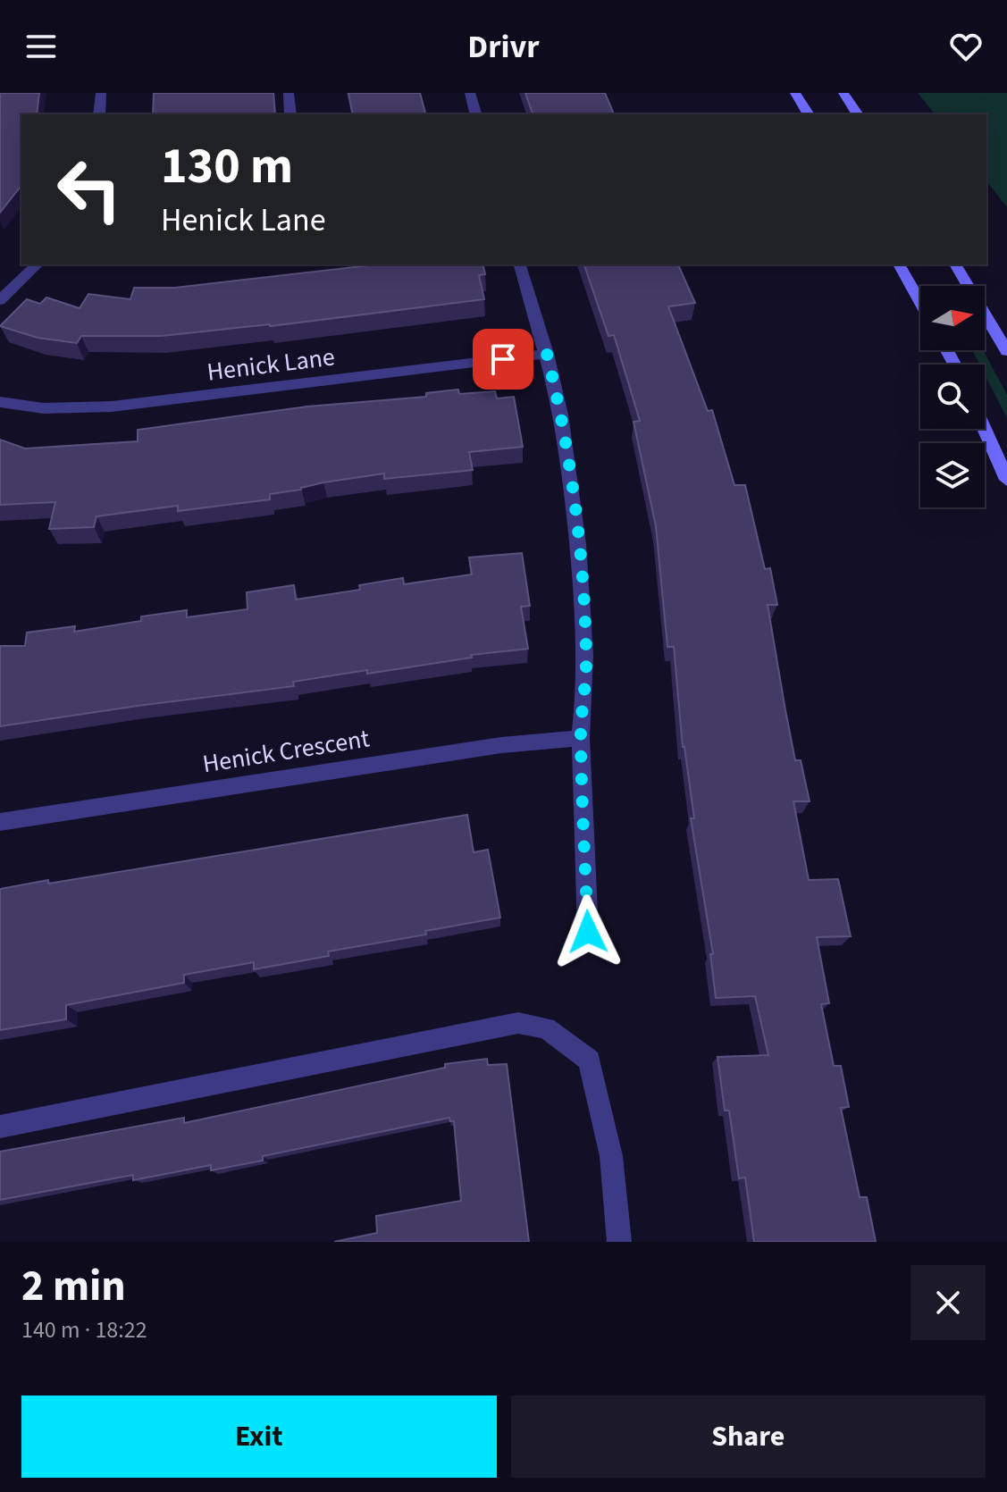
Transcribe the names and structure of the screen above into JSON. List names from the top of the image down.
{
  "streets": {
    "street": ["Henick Lane", "Henick Crescent"]
  },
  "north": "right",
  "page": {
    "header": "Drivr",
    "turn": ["130 m", "Henick Lane"],
    "heading": ["2 min", "140 m · 18:22"],
    "buttons": ["Exit", "Share"]
  }
}
